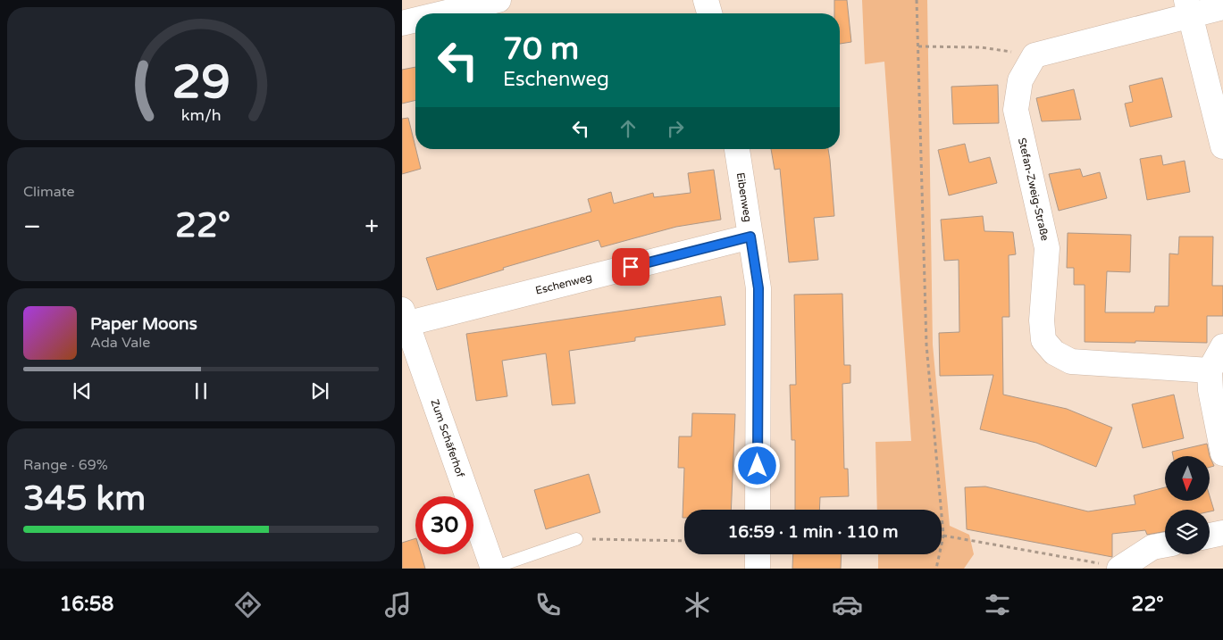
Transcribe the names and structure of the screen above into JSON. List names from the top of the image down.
{
  "streets": {
    "street": [
      "Stefan-Zweig-Straße",
      "Eibenweg",
      "Eschenweg",
      "Zum Schäferhof"
    ]
  },
  "crossings": [
    ["Eibenweg", "Eschenweg"],
    ["Eschenweg", "Zum Schäferhof"]
  ],
  "north": "bottom",
  "page": {
    "turn": ["70 m", "Eschenweg"],
    "tile": [
      "Climate",
      ["Range · 69%", "345 km"]
    ],
    "heat": ["−", "22°", "+"],
    "song": ["Paper Moons", "Ada Vale"],
    "limit": "30",
    "trip": "16:59 · 1 min · 110 m",
    "tabs": ["16:58", "22°"],
    "gauge": ["29", "km/h"]
  }
}
